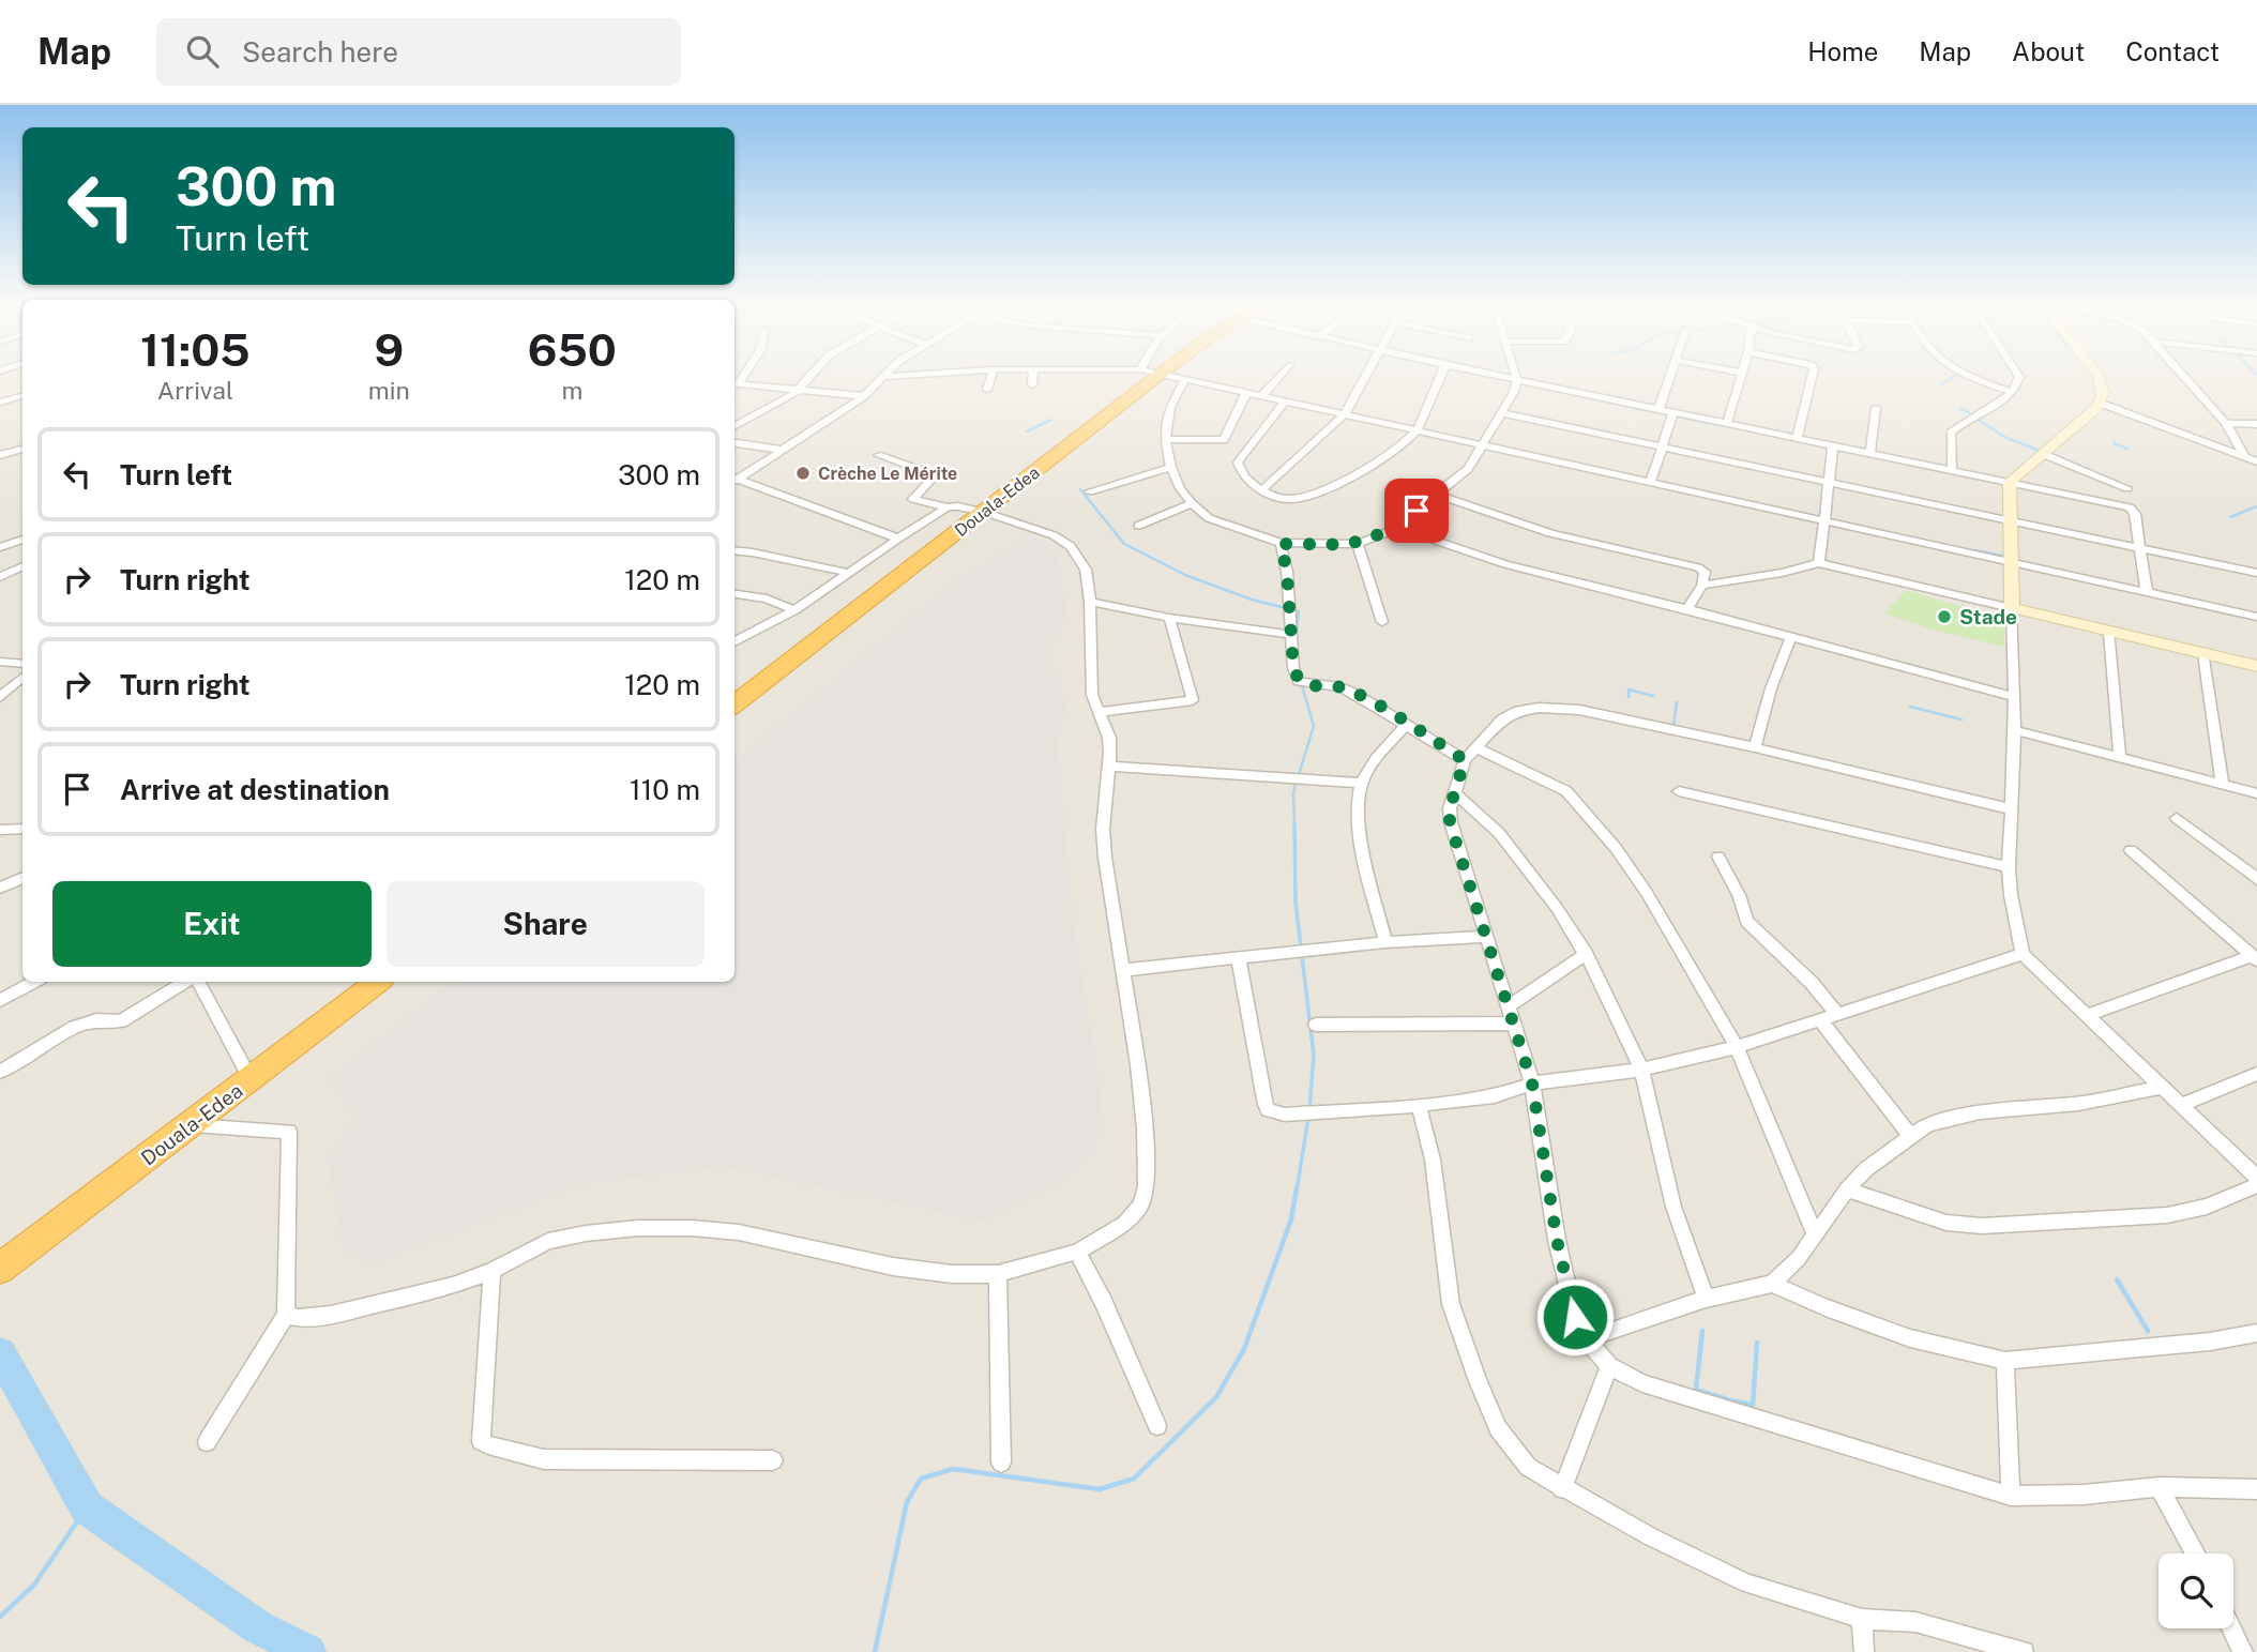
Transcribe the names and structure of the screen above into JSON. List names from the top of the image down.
{
  "streets": {
    "highway": ["Douala-Edea"]
  },
  "places": ["Crèche Le Mérite", "Stade"],
  "page": {
    "header": "Map",
    "search": "Search here",
    "nav": [
      "Home",
      "Map",
      "About",
      "Contact"
    ],
    "turn": ["300 m", "Turn left"],
    "eta": [
      "11:05",
      "Arrival",
      "9",
      "min",
      "650",
      "m"
    ],
    "list": [
      {
        "name": "Turn left",
        "value": "300 m"
      },
      {
        "name": "Turn right",
        "value": "120 m"
      },
      {
        "name": "Turn right",
        "value": "120 m"
      },
      {
        "name": "Arrive at destination",
        "value": "110 m"
      }
    ],
    "buttons": ["Exit", "Share"]
  }
}
